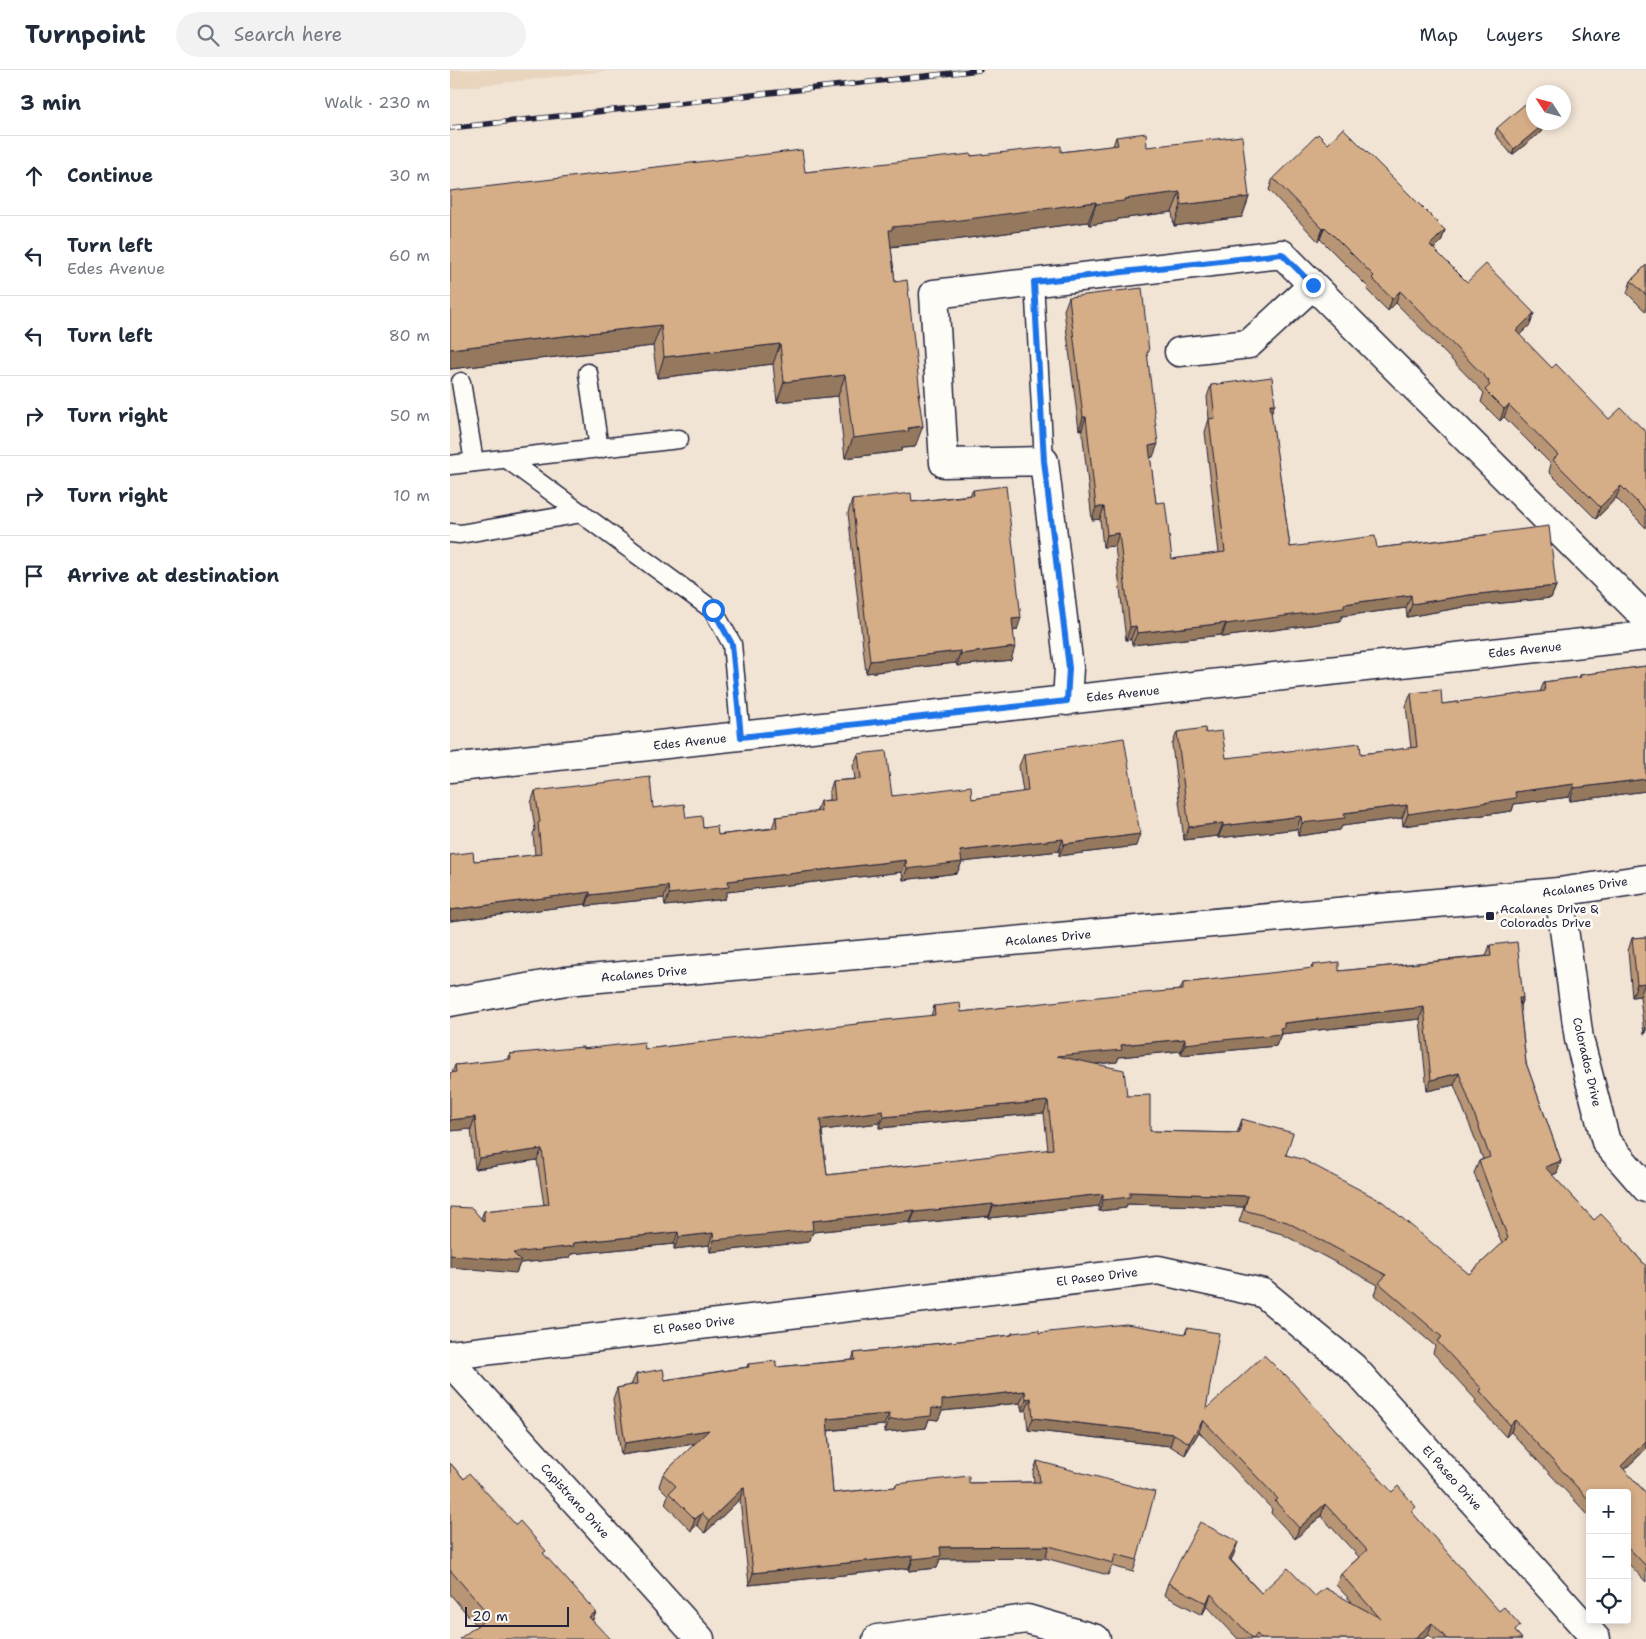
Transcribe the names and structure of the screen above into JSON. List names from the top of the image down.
{
  "streets": {
    "street": [
      "Edes Avenue",
      "Acalanes Drive",
      "Colorados Drive",
      "El Paseo Drive",
      "Capistrano Drive"
    ]
  },
  "crossings": [
    ["Acalanes Drive", "Colorados Drive"]
  ],
  "places": {
    "transit": ["Acalanes Drive & Colorados Drive"]
  },
  "scale_bar": "20 m",
  "north": "top left",
  "page": {
    "header": "Turnpoint",
    "search": "Search here",
    "nav": ["Map", "Layers", "Share"],
    "heading": ["3 min", "Walk · 230 m"],
    "list": [
      ["Continue", "30 m"],
      ["Turn left", "Edes Avenue", "60 m"],
      ["Turn left", "80 m"],
      ["Turn right", "50 m"],
      ["Turn right", "10 m"],
      "Arrive at destination"
    ],
    "map_buttons": ["+", "−"],
    "scale": "20 m"
  }
}
